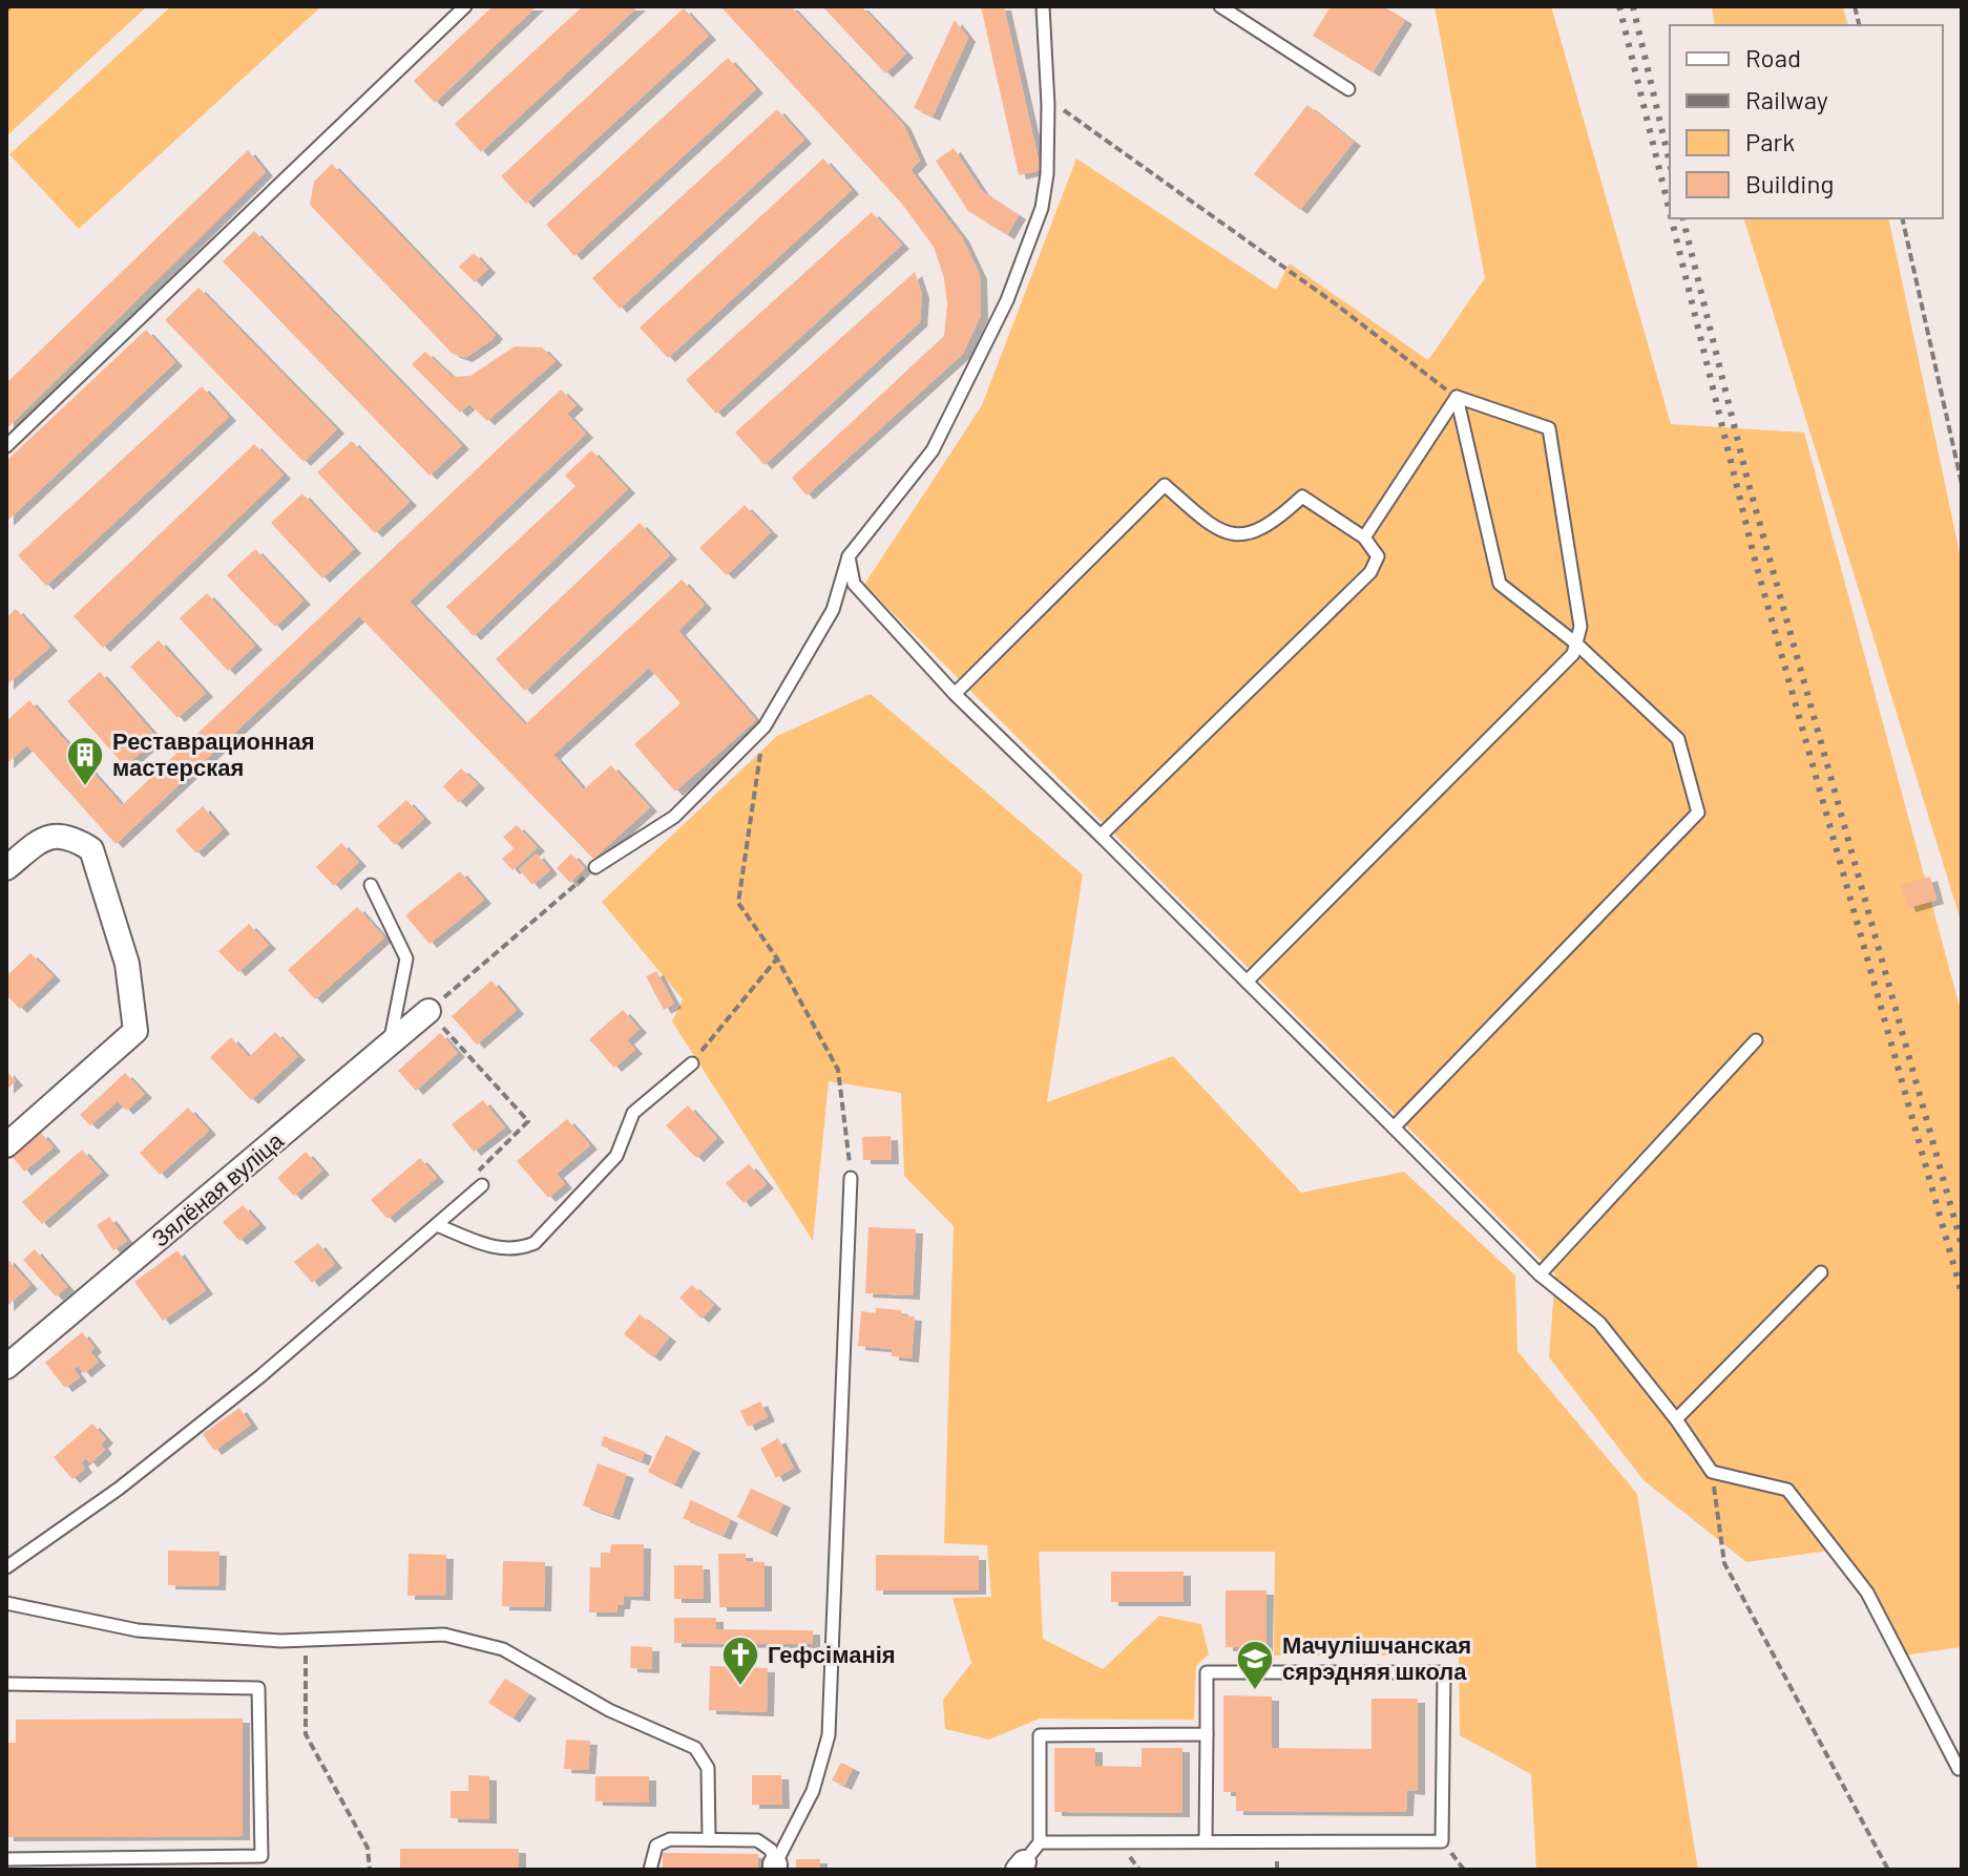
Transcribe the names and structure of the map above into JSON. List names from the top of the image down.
{
  "streets": {
    "street": ["Зялёная вуліца"]
  },
  "places": {
    "building": ["Реставрационная мастерская"],
    "church": ["Гефсіманія"],
    "school or university": ["Мачулішчанская сярэдняя школа"]
  },
  "legend": [
    "Road",
    "Railway",
    "Park",
    "Building"
  ]
}
